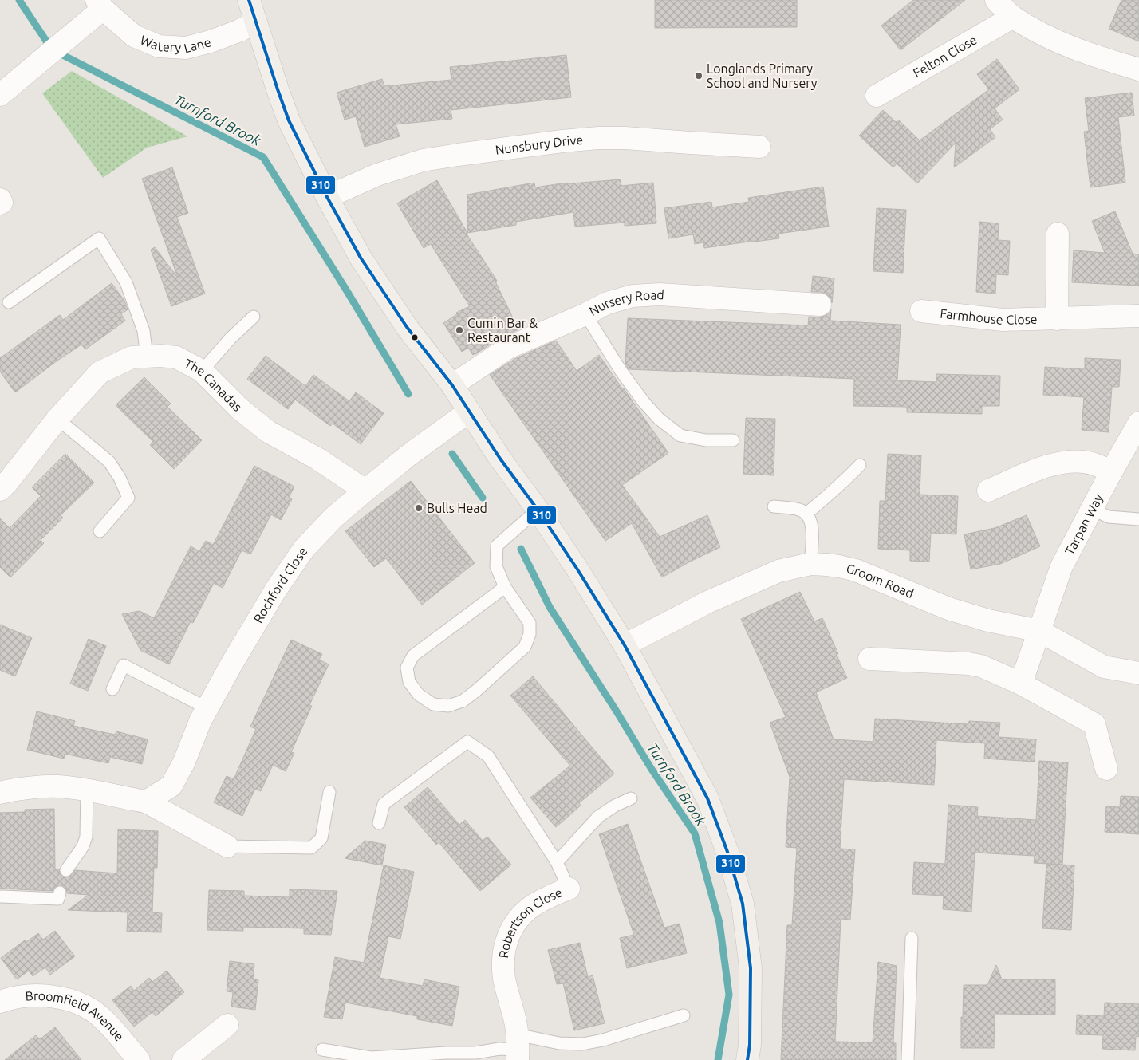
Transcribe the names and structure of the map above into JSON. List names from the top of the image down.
{
  "streets": {
    "street": [
      "Watery Lane",
      "Felton Close",
      "Nunsbury Drive",
      "Nursery Road",
      "Farmhouse Close",
      "The Canadas",
      "Tarpan Way",
      "Groom Road",
      "Rochford Close",
      "Robertson Close",
      "Broomfield Avenue"
    ]
  },
  "crossings": [
    ["The Canadas", "Rochford Close"],
    ["Tarpan Way", "Groom Road"]
  ],
  "water": ["Turnford Brook"],
  "places": ["Longlands Primary School and Nursery", "Cumin Bar & Restaurant", "Bulls Head"],
  "lines": ["transit line 310"]
}
